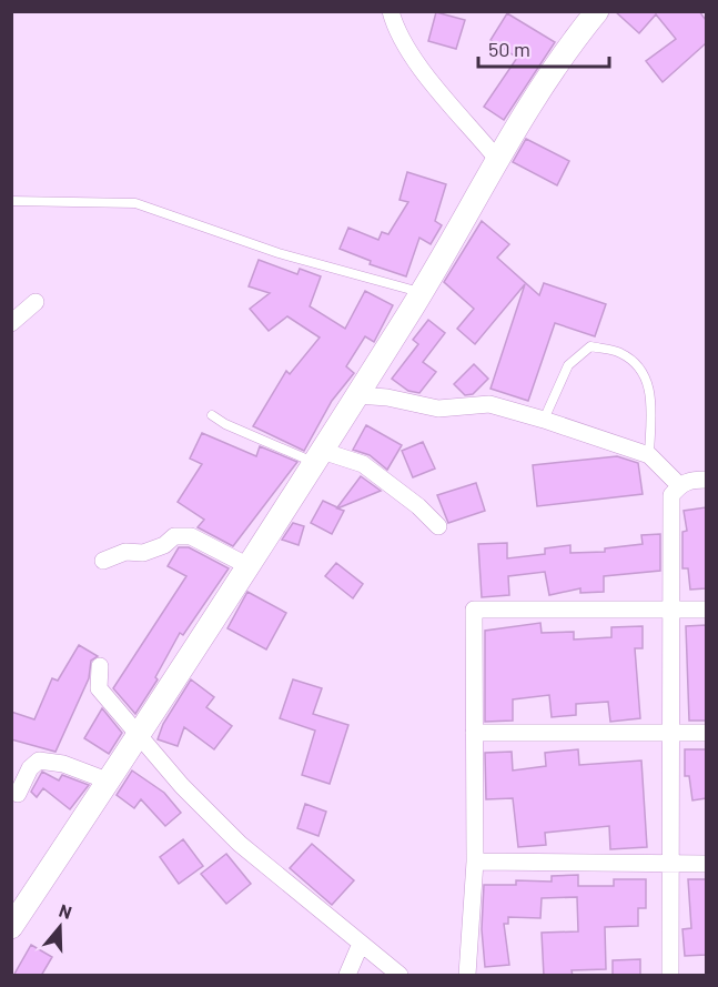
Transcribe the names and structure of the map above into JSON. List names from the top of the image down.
{
  "scale_bar": "50 m",
  "north": "top"
}
